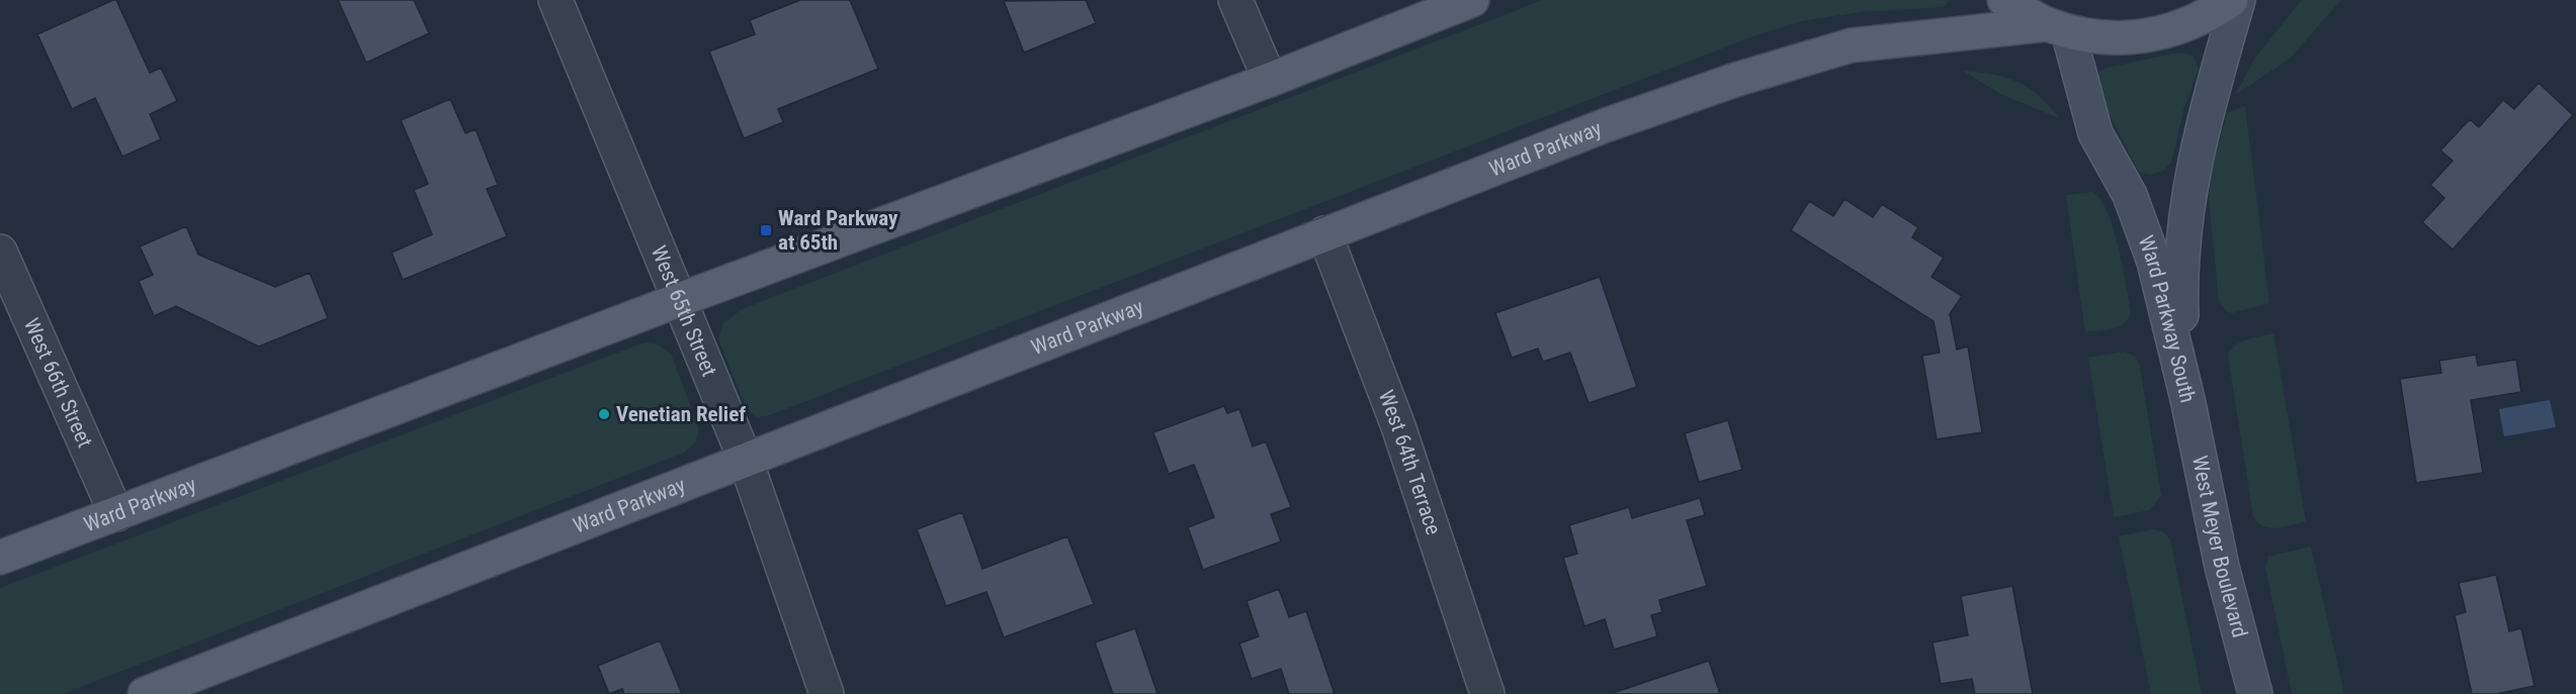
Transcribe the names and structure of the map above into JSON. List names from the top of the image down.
{
  "streets": {
    "main road": ["Ward Parkway", "Ward Parkway South", "West Meyer Boulevard"],
    "street": ["West 65th Street", "West 66th Street", "West 64th Terrace"]
  },
  "crossings": [
    ["Ward Parkway", "Ward Parkway South"],
    ["Ward Parkway", "West 65th Street"],
    ["Ward Parkway", "West 66th Street"],
    ["Ward Parkway", "West 64th Terrace"],
    ["Ward Parkway South", "West Meyer Boulevard"]
  ],
  "places": {
    "transit": ["Ward Parkway at 65th"],
    "other": ["Venetian Relief"]
  }
}
